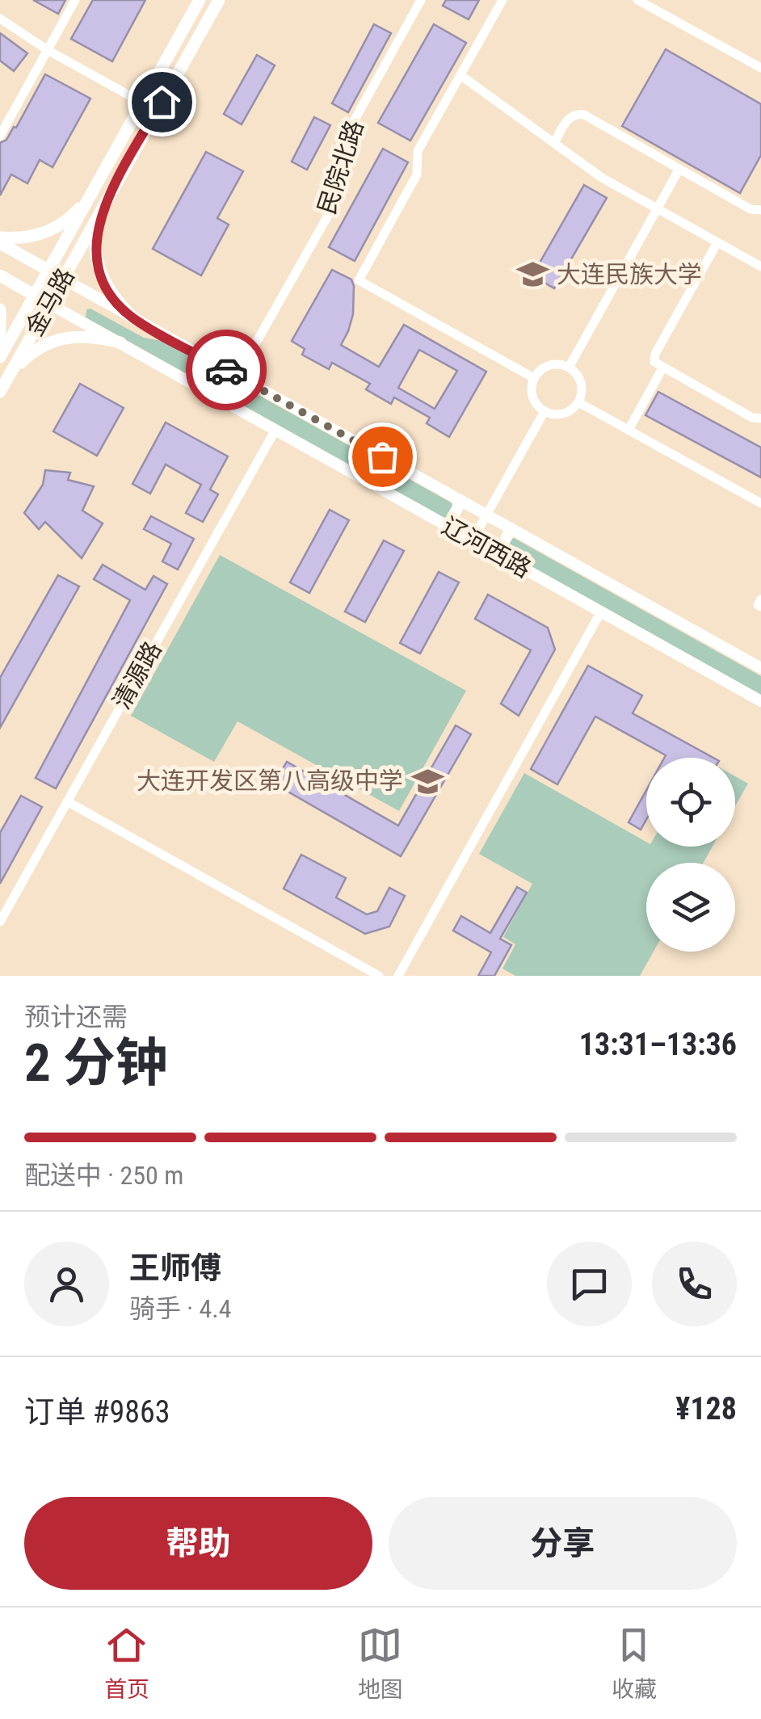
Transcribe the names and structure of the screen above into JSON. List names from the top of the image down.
{
  "streets": {
    "main road": ["金马路", "辽河西路"],
    "street": ["民院北路", "清源路"]
  },
  "crossings": [
    ["民院北路", "辽河西路"],
    ["金马路", "辽河西路"],
    ["辽河西路", "清源路"]
  ],
  "places": {
    "school or university": ["大连民族大学", "大连开发区第八高级中学"]
  },
  "page": {
    "heading": ["2 分钟", "预计还需", "13:31–13:36"],
    "panel": [
      "王师傅",
      "骑手 · 4.4",
      "订单 #9863",
      "¥128"
    ],
    "bar": "配送中 · 250 m",
    "buttons": ["帮助", "分享"],
    "tabs": ["首页", "地图", "收藏"]
  }
}
